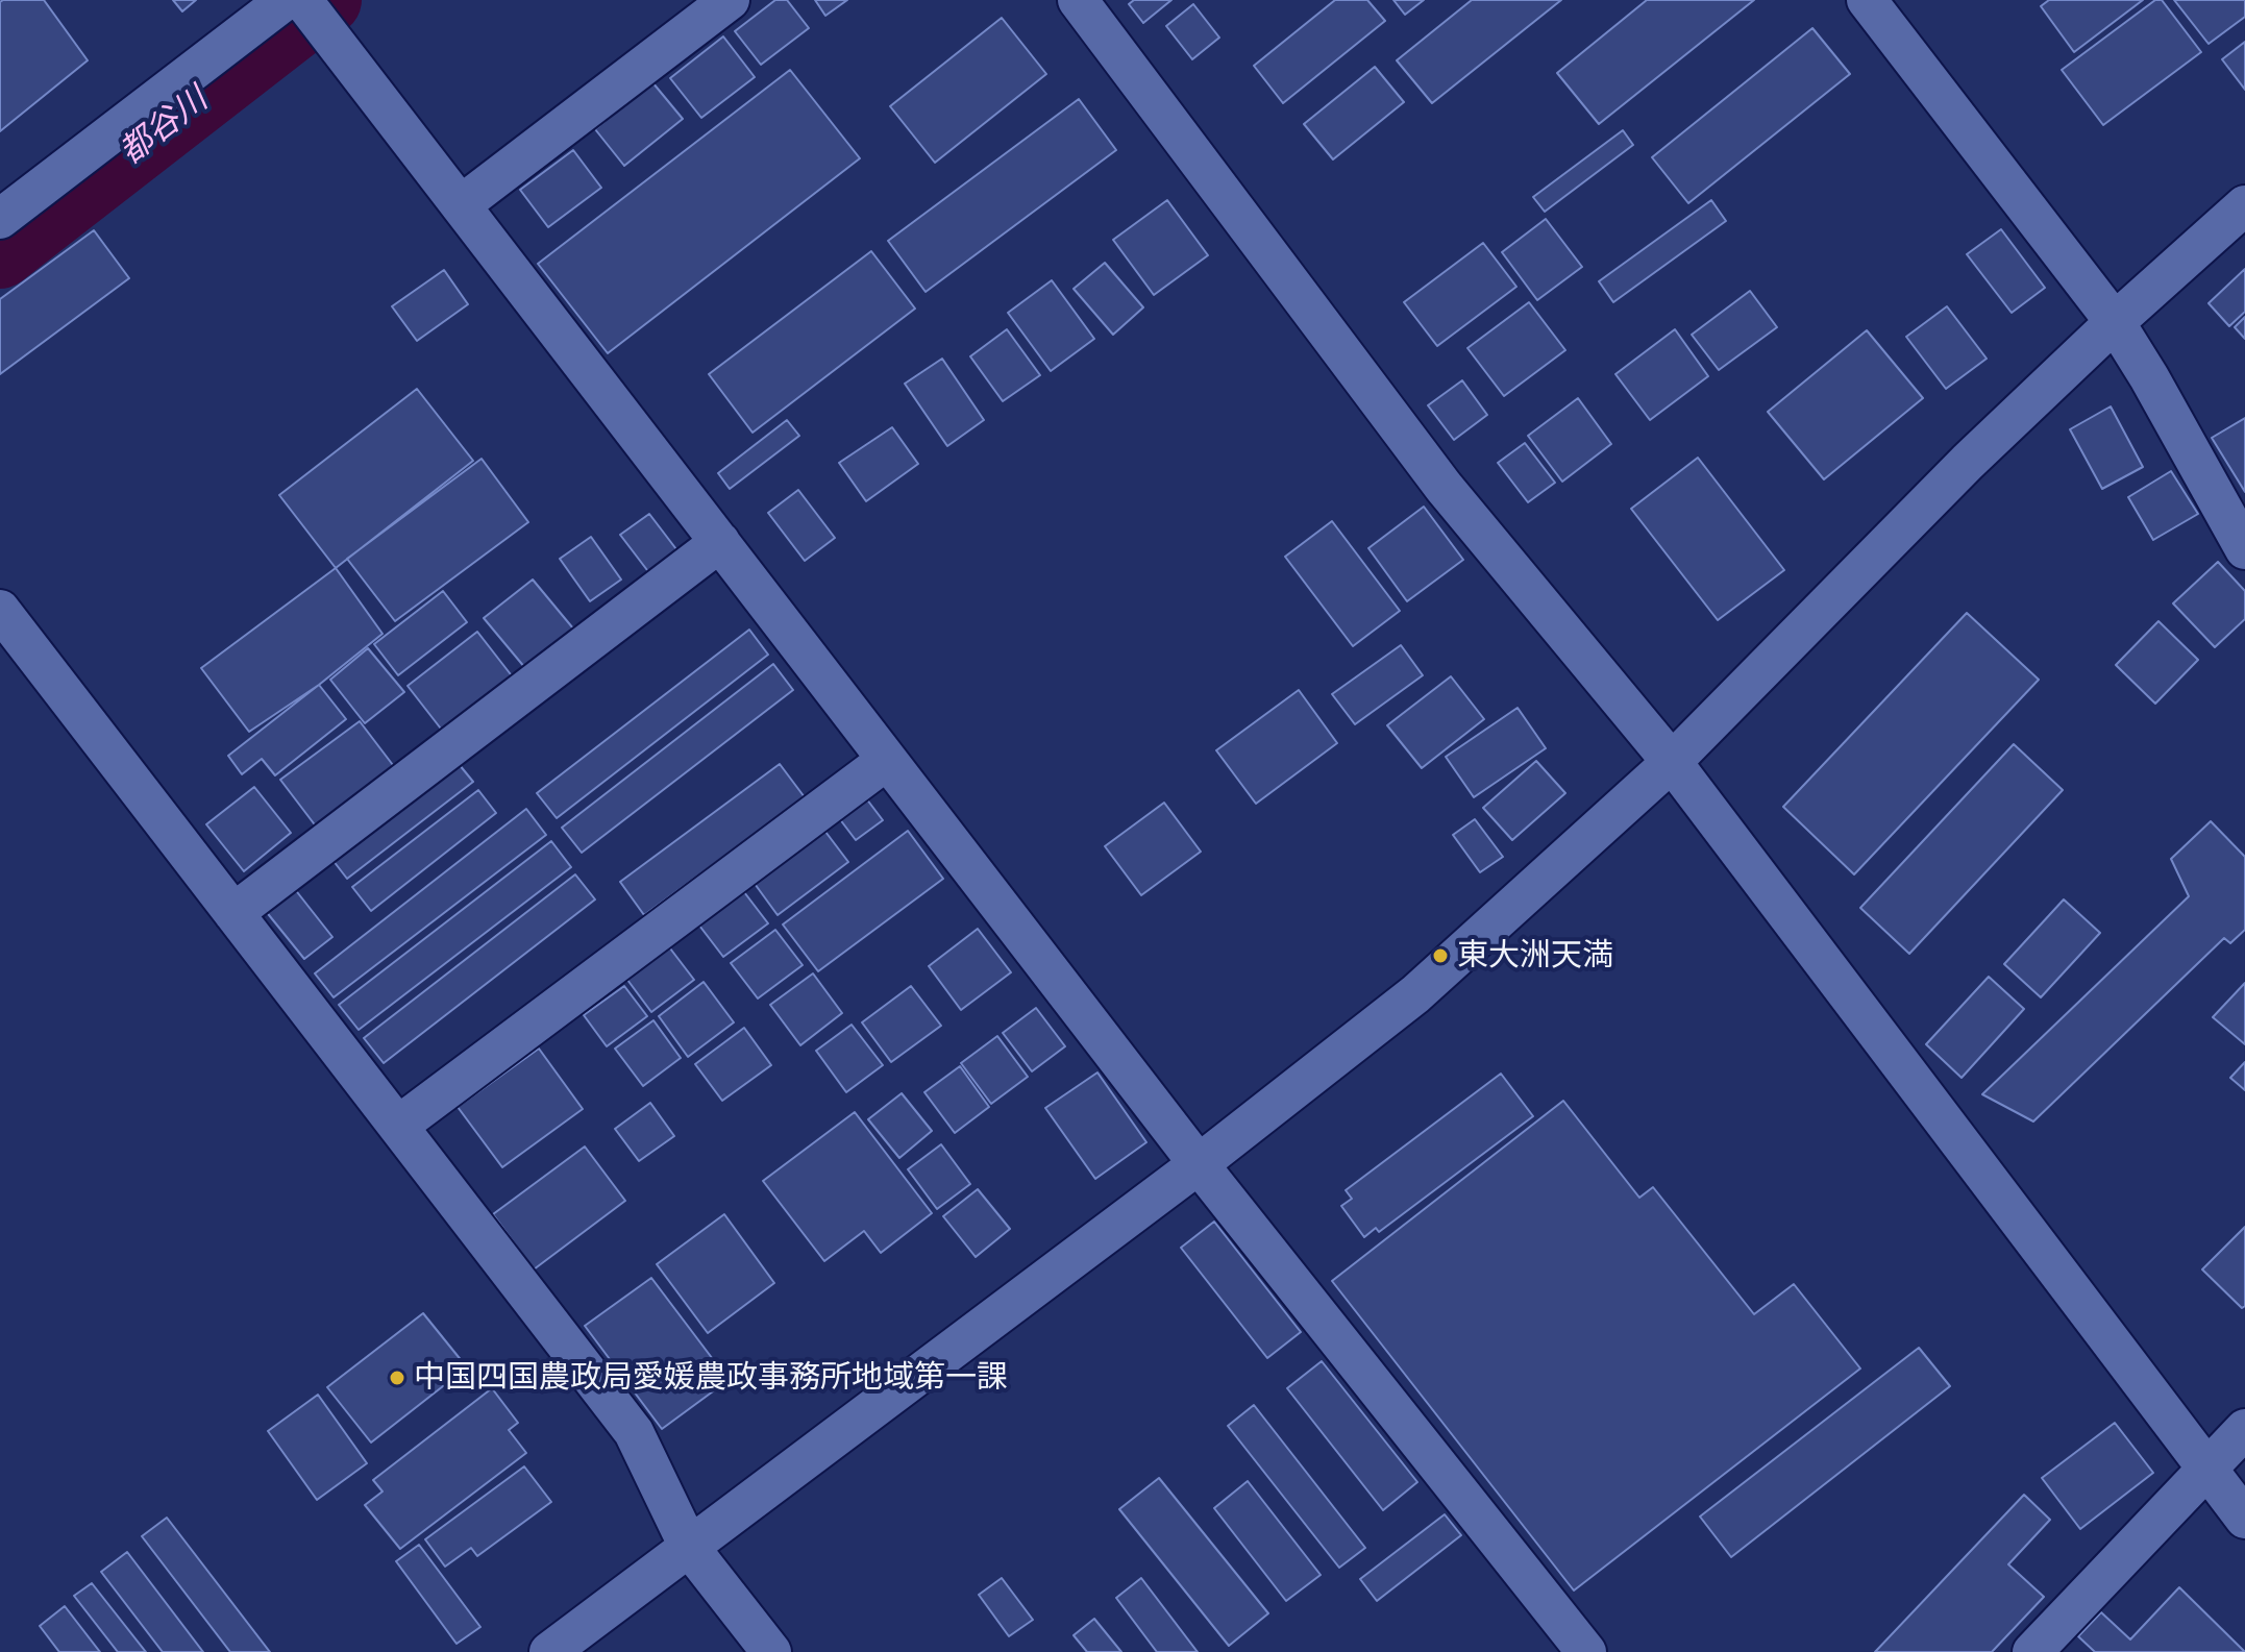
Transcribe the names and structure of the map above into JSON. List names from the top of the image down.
{
  "water": ["都谷川"],
  "places": ["東大洲天満", "中国四国農政局愛媛農政事務所地域第一課"]
}
